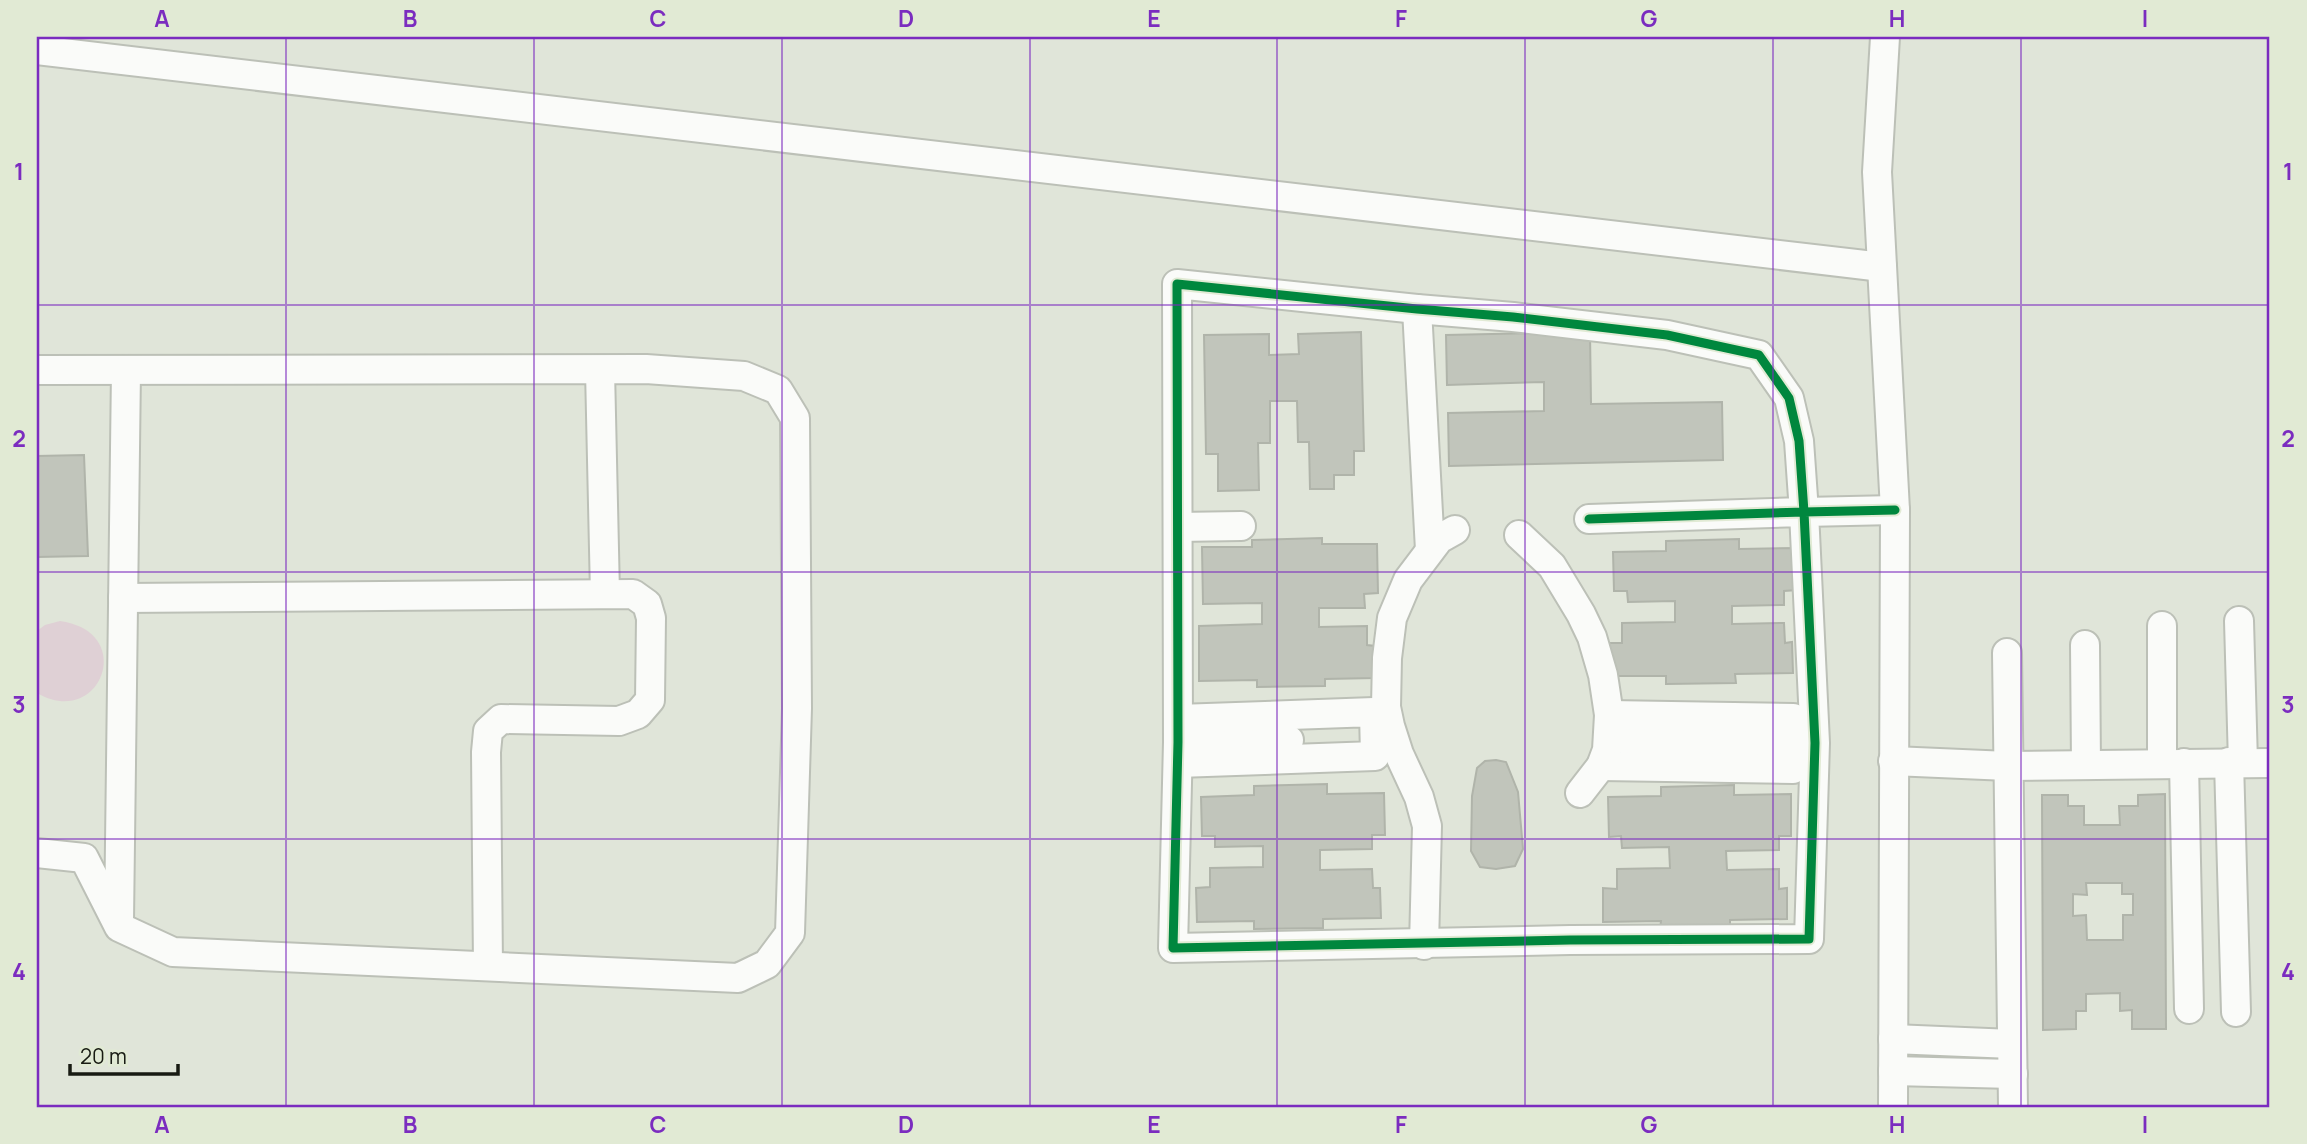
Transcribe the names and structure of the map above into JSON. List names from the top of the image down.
{
  "scale_bar": "20 m",
  "grid": {
    "columns": [
      "A",
      "B",
      "C",
      "D",
      "E",
      "F",
      "G",
      "H",
      "I"
    ],
    "rows": [
      "1",
      "2",
      "3",
      "4"
    ]
  }
}
